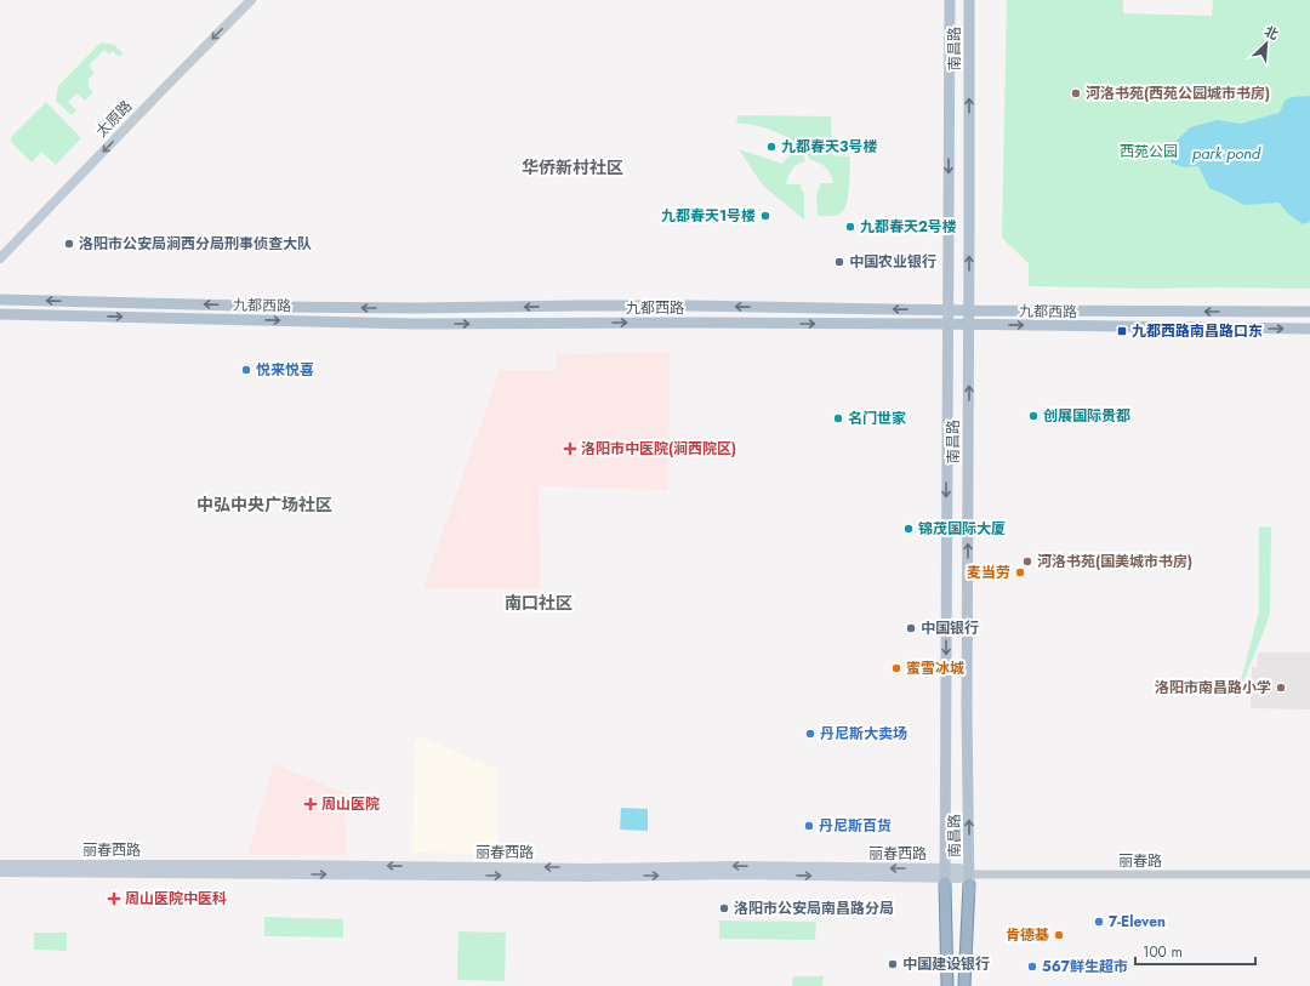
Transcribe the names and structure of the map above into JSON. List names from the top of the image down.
{
  "streets": {
    "highway": ["南昌路"],
    "main road": ["太原路", "九都西路", "丽春西路"],
    "street": ["丽春路"]
  },
  "crossings": [
    ["南昌路", "九都西路"],
    ["南昌路", "丽春西路"],
    ["南昌路", "丽春路"],
    ["丽春西路", "丽春路"]
  ],
  "one_way": ["太原路"],
  "districts": ["华侨新村社区", "中弘中央广场社区", "南口社区"],
  "water": ["park pond"],
  "parks": ["西苑公园"],
  "places": {
    "other": [
      "河洛书苑(西苑公园城市书房)",
      "九都春天3号楼",
      "九都春天1号楼",
      "九都春天2号楼",
      "洛阳市公安局涧西分局刑事侦查大队",
      "中国农业银行",
      "悦来悦喜",
      "创展国际贵都",
      "名门世家",
      "锦茂国际大厦",
      "河洛书苑(国美城市书房)",
      "麦当劳",
      "中国银行",
      "蜜雪冰城",
      "洛阳市南昌路小学",
      "丹尼斯大卖场",
      "丹尼斯百货",
      "洛阳市公安局南昌路分局",
      "7-Eleven",
      "肯德基",
      "中国建设银行",
      "567鲜生超市"
    ],
    "transit": ["九都西路南昌路口东"],
    "health": ["洛阳市中医院(涧西院区)", "周山医院", "周山医院中医科"]
  },
  "scale_bar": "100 m",
  "north": "top right"
}
